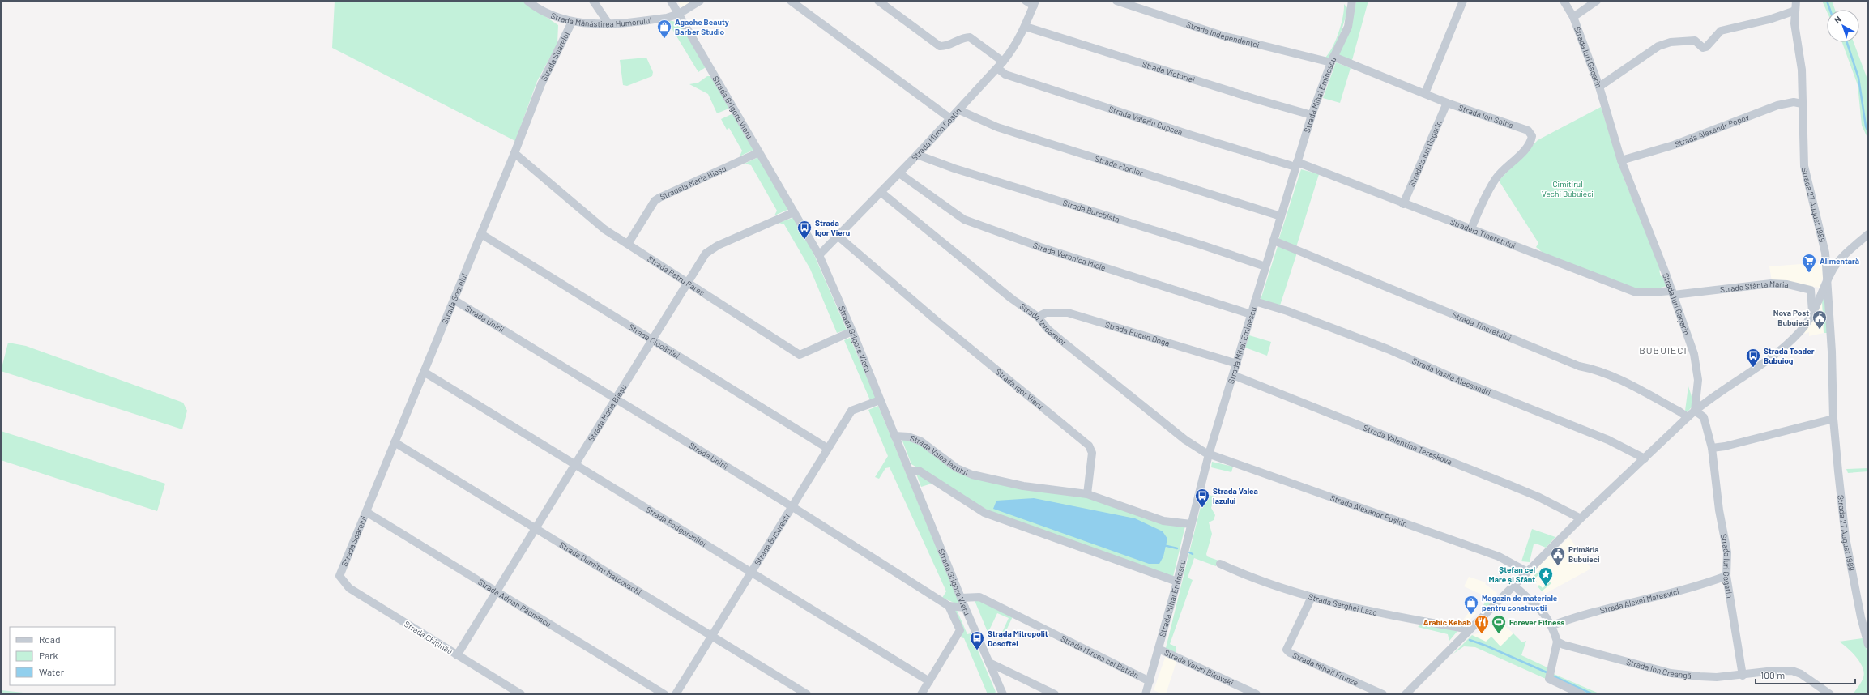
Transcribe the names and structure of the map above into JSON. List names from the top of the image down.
{
  "streets": {
    "street": [
      "Strada Mănăstirea Humorului",
      "Strada Independenței",
      "Strada Soarelui",
      "Strada Iuri Gagarin",
      "Strada Victoriei",
      "Strada Mihai Eminescu",
      "Strada Grigore Vieru",
      "Strada Ion Soltîs",
      "Strada Valeriu Cupcea",
      "Strada Alexandr Popov",
      "Strada Miron Costin",
      "Stradela Iuri Gagarin",
      "Strada Florilor",
      "Stradela Maria Bieșu",
      "Strada 27 August 1989",
      "Strada Burebista",
      "Stradela Tineretului",
      "Strada Veronica Micle",
      "Strada Petru Rareș",
      "Strada Sfânta Maria",
      "Strada Unirii",
      "Strada Izvoarelor",
      "Strada Tineretului",
      "Strada Eugen Doga",
      "Strada Ciocârliei",
      "Strada Vasile Alecsandri",
      "Strada Igor Vieru",
      "Strada Maria Bieșu",
      "Strada Valentina Tereșkova",
      "Strada Valea Iazului",
      "Strada Alexandr Pușkin",
      "Strada Podgorenilor",
      "Strada București",
      "Strada Dumitru Matcovschi",
      "Strada Alexei Mateevici",
      "Strada Adrian Păunescu",
      "Strada Serghei Lazo",
      "Strada Chișinău",
      "Strada Mircea cel Bătrân",
      "Strada Valeri Bîkovski",
      "Strada Ion Creangă",
      "Strada Mihail Frunze"
    ]
  },
  "crossings": [
    ["Strada Mănăstirea Humorului", "Strada Soarelui"],
    ["Strada Mănăstirea Humorului", "Strada Grigore Vieru"],
    ["Strada Independenței", "Strada Mihai Eminescu"],
    ["Strada Independenței", "Strada Ion Soltîs"],
    ["Strada Soarelui", "Strada Petru Rareș"],
    ["Strada Soarelui", "Strada Unirii"],
    ["Strada Soarelui", "Strada Ciocârliei"],
    ["Strada Soarelui", "Strada Podgorenilor"],
    ["Strada Soarelui", "Strada Dumitru Matcovschi"],
    ["Strada Soarelui", "Strada Adrian Păunescu"],
    ["Strada Soarelui", "Strada Chișinău"],
    ["Strada Iuri Gagarin", "Strada Alexandr Popov"],
    ["Strada Iuri Gagarin", "Stradela Tineretului"],
    ["Strada Iuri Gagarin", "Strada Sfânta Maria"],
    ["Strada Iuri Gagarin", "Strada Alexei Mateevici"],
    ["Strada Iuri Gagarin", "Strada Ion Creangă"],
    ["Strada Victoriei", "Strada Mihai Eminescu"],
    ["Strada Victoriei", "Strada Miron Costin"],
    ["Strada Mihai Eminescu", "Strada Ion Soltîs"],
    ["Strada Mihai Eminescu", "Strada Valeriu Cupcea"],
    ["Strada Mihai Eminescu", "Strada Florilor"],
    ["Strada Mihai Eminescu", "Strada Burebista"],
    ["Strada Mihai Eminescu", "Stradela Tineretului"],
    ["Strada Mihai Eminescu", "Strada Veronica Micle"],
    ["Strada Mihai Eminescu", "Strada Izvoarelor"],
    ["Strada Mihai Eminescu", "Strada Tineretului"],
    ["Strada Mihai Eminescu", "Strada Eugen Doga"],
    ["Strada Mihai Eminescu", "Strada Vasile Alecsandri"],
    ["Strada Mihai Eminescu", "Strada Valentina Tereșkova"],
    ["Strada Mihai Eminescu", "Strada Valea Iazului"],
    ["Strada Mihai Eminescu", "Strada Alexandr Pușkin"],
    ["Strada Mihai Eminescu", "Strada Mircea cel Bătrân"],
    ["Strada Mihai Eminescu", "Strada Valeri Bîkovski"],
    ["Strada Grigore Vieru", "Strada Miron Costin"],
    ["Strada Grigore Vieru", "Stradela Maria Bieșu"],
    ["Strada Grigore Vieru", "Strada Petru Rareș"],
    ["Strada Grigore Vieru", "Strada Unirii"],
    ["Strada Grigore Vieru", "Strada Maria Bieșu"],
    ["Strada Grigore Vieru", "Strada Valea Iazului"],
    ["Strada Grigore Vieru", "Strada București"],
    ["Strada Grigore Vieru", "Strada Mircea cel Bătrân"],
    ["Strada Ion Soltîs", "Stradela Iuri Gagarin"],
    ["Strada Ion Soltîs", "Stradela Tineretului"],
    ["Strada Valeriu Cupcea", "Strada Miron Costin"],
    ["Strada Valeriu Cupcea", "Stradela Tineretului"],
    ["Strada Alexandr Popov", "Strada 27 August 1989"],
    ["Strada Miron Costin", "Strada Florilor"],
    ["Strada Miron Costin", "Strada Burebista"],
    ["Strada Miron Costin", "Strada Veronica Micle"],
    ["Strada Miron Costin", "Strada Izvoarelor"],
    ["Strada Miron Costin", "Strada Igor Vieru"],
    ["Stradela Iuri Gagarin", "Stradela Tineretului"],
    ["Stradela Maria Bieșu", "Strada Petru Rareș"],
    ["Stradela Tineretului", "Strada Sfânta Maria"],
    ["Strada Petru Rareș", "Strada Maria Bieșu"],
    ["Strada Unirii", "Strada Maria Bieșu"],
    ["Strada Unirii", "Strada București"],
    ["Strada Izvoarelor", "Strada Eugen Doga"],
    ["Strada Izvoarelor", "Strada Alexandr Pușkin"],
    ["Strada Ciocârliei", "Strada Maria Bieșu"],
    ["Strada Ciocârliei", "Strada București"],
    ["Strada Igor Vieru", "Strada Valea Iazului"],
    ["Strada Maria Bieșu", "Strada Podgorenilor"],
    ["Strada Maria Bieșu", "Strada Dumitru Matcovschi"],
    ["Strada Maria Bieșu", "Strada Adrian Păunescu"],
    ["Strada Maria Bieșu", "Strada Chișinău"],
    ["Strada Podgorenilor", "Strada București"],
    ["Strada București", "Strada Dumitru Matcovschi"],
    ["Strada Serghei Lazo", "Strada Mihail Frunze"]
  ],
  "districts": ["BUBUIECI"],
  "parks": ["Cimitirul Vechi Bubuieci"],
  "places": {
    "shop": ["Agache Beauty Barber Studio", "Magazin de materiale pentru construcții"],
    "bus stop": [
      "Strada Igor Vieru",
      "Strada Toader Bubuiog",
      "Strada Valea Iazului",
      "Strada Mitropolit Dosoftei"
    ],
    "supermarket": ["Alimentară"],
    "public building": ["Nova Post Bubuieci", "Primăria Bubuieci"],
    "place": ["Ștefan cel Mare și Sfânt"],
    "restaurant": ["Arabic Kebab"],
    "sports": ["Forever Fitness"]
  },
  "legend": ["Road", "Park", "Water"],
  "scale_bar": "100 m",
  "north": "top left"
}
